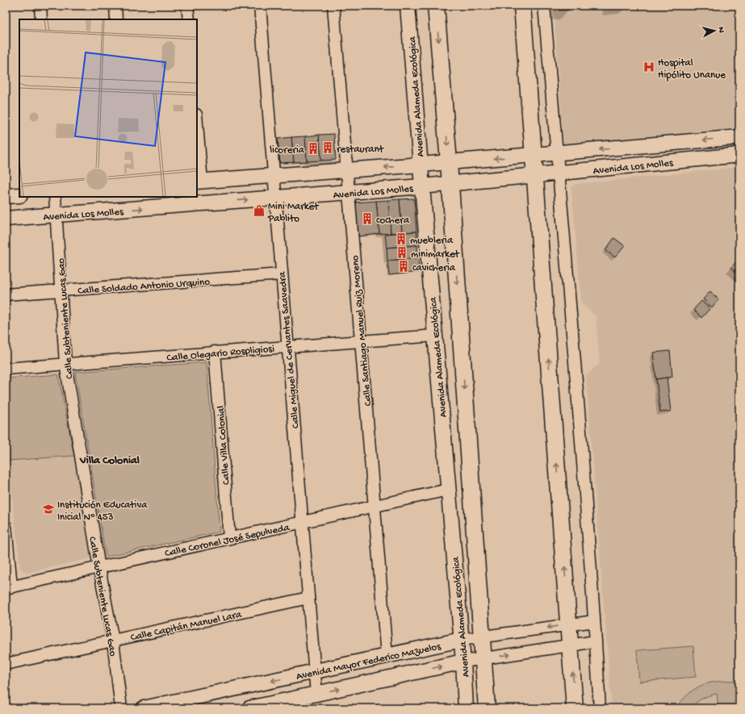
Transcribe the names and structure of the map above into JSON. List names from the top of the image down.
{
  "streets": {
    "main road": ["Avenida Alameda Ecológica"],
    "street": [
      "Avenida Los Molles",
      "Calle Soldado Antonio Urquino",
      "Calle Subteniente Lucas Gao",
      "Calle Santiago Manuel Ruiz Moreno",
      "Calle Miguel de Cervantes Saavedra",
      "Calle Olegario Rospligiosi",
      "Calle Villa Colonial",
      "Calle Coronel José Sepulveda",
      "Calle Capitán Manuel Lara",
      "Avenida Mayor Federico Mazuelos"
    ]
  },
  "crossings": [
    ["Avenida Alameda Ecológica", "Avenida Los Molles"],
    ["Avenida Alameda Ecológica", "Calle Olegario Rospligiosi"],
    ["Avenida Alameda Ecológica", "Calle Coronel José Sepulveda"],
    ["Avenida Alameda Ecológica", "Avenida Mayor Federico Mazuelos"],
    ["Avenida Los Molles", "Calle Subteniente Lucas Gao"],
    ["Avenida Los Molles", "Calle Santiago Manuel Ruiz Moreno"],
    ["Avenida Los Molles", "Calle Miguel de Cervantes Saavedra"],
    ["Calle Soldado Antonio Urquino", "Calle Subteniente Lucas Gao"],
    ["Calle Soldado Antonio Urquino", "Calle Miguel de Cervantes Saavedra"],
    ["Calle Subteniente Lucas Gao", "Calle Olegario Rospligiosi"],
    ["Calle Subteniente Lucas Gao", "Calle Coronel José Sepulveda"],
    ["Calle Subteniente Lucas Gao", "Calle Capitán Manuel Lara"],
    ["Calle Santiago Manuel Ruiz Moreno", "Calle Olegario Rospligiosi"],
    ["Calle Santiago Manuel Ruiz Moreno", "Calle Coronel José Sepulveda"],
    ["Calle Santiago Manuel Ruiz Moreno", "Avenida Mayor Federico Mazuelos"],
    ["Calle Miguel de Cervantes Saavedra", "Calle Olegario Rospligiosi"],
    ["Calle Miguel de Cervantes Saavedra", "Calle Coronel José Sepulveda"],
    ["Calle Miguel de Cervantes Saavedra", "Calle Capitán Manuel Lara"],
    ["Calle Miguel de Cervantes Saavedra", "Avenida Mayor Federico Mazuelos"],
    ["Calle Olegario Rospligiosi", "Calle Villa Colonial"],
    ["Calle Villa Colonial", "Calle Coronel José Sepulveda"]
  ],
  "districts": ["Villa Colonial"],
  "places": {
    "hospital": ["Hospital Hipólito Unanue"],
    "building": [
      "restaurant",
      "licoreria",
      "cochera",
      "muebleria",
      "minimarket",
      "cavicheria"
    ],
    "shop": ["Mini Market Pablito"],
    "school or university": ["Institución Educativa Inicial Nº 453"]
  },
  "north": "right"
}
